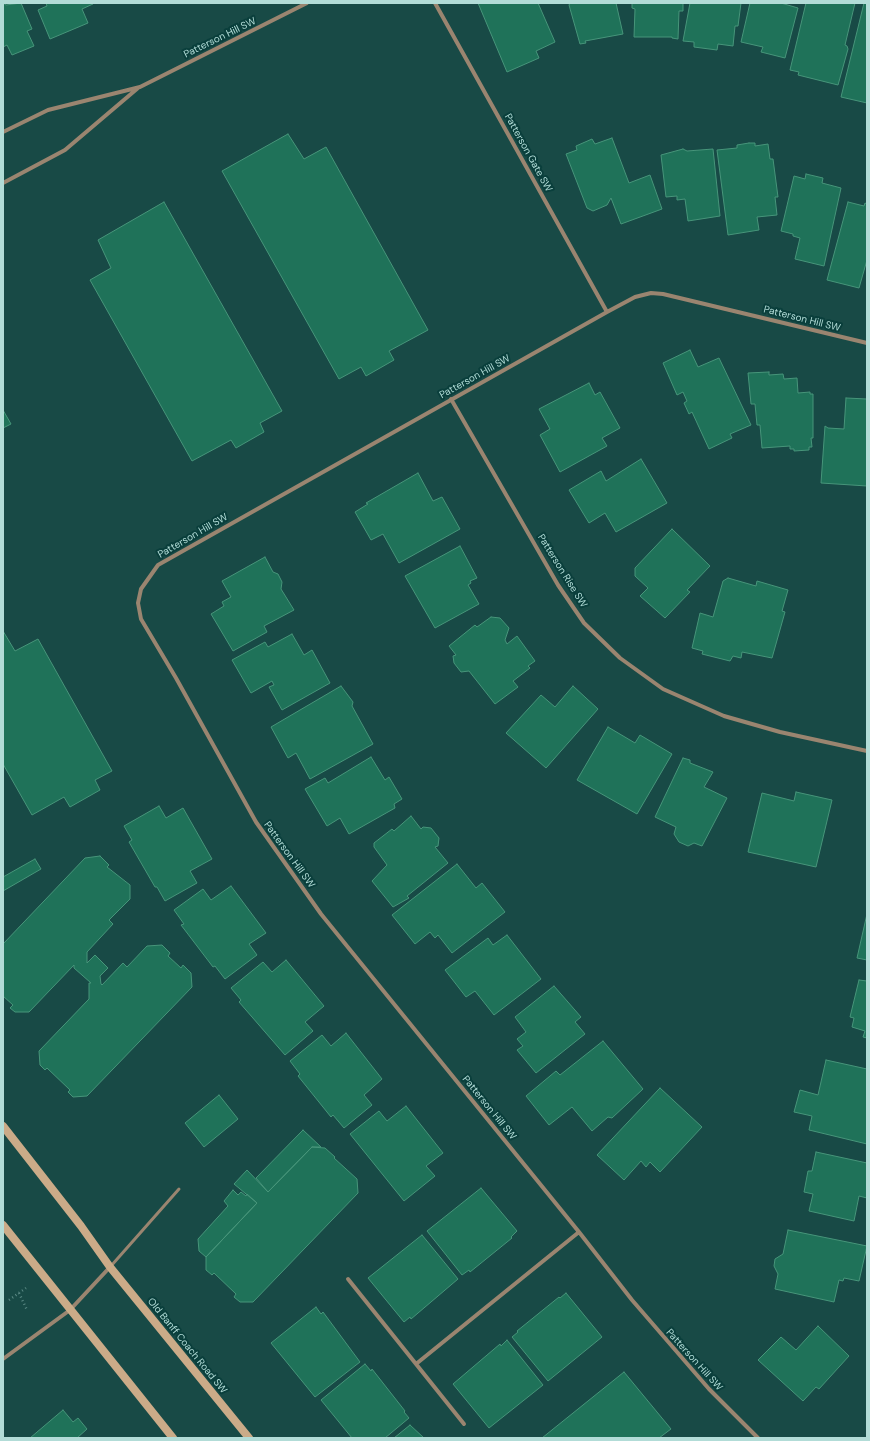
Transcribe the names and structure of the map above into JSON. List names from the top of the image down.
{
  "streets": {
    "main road": ["Old Banff Coach Road SW"],
    "street": ["Patterson Hill SW", "Patterson Gate SW", "Patterson Rise SW"]
  },
  "crossings": [
    ["Patterson Hill SW", "Patterson Gate SW"],
    ["Patterson Hill SW", "Patterson Rise SW"]
  ]
}
